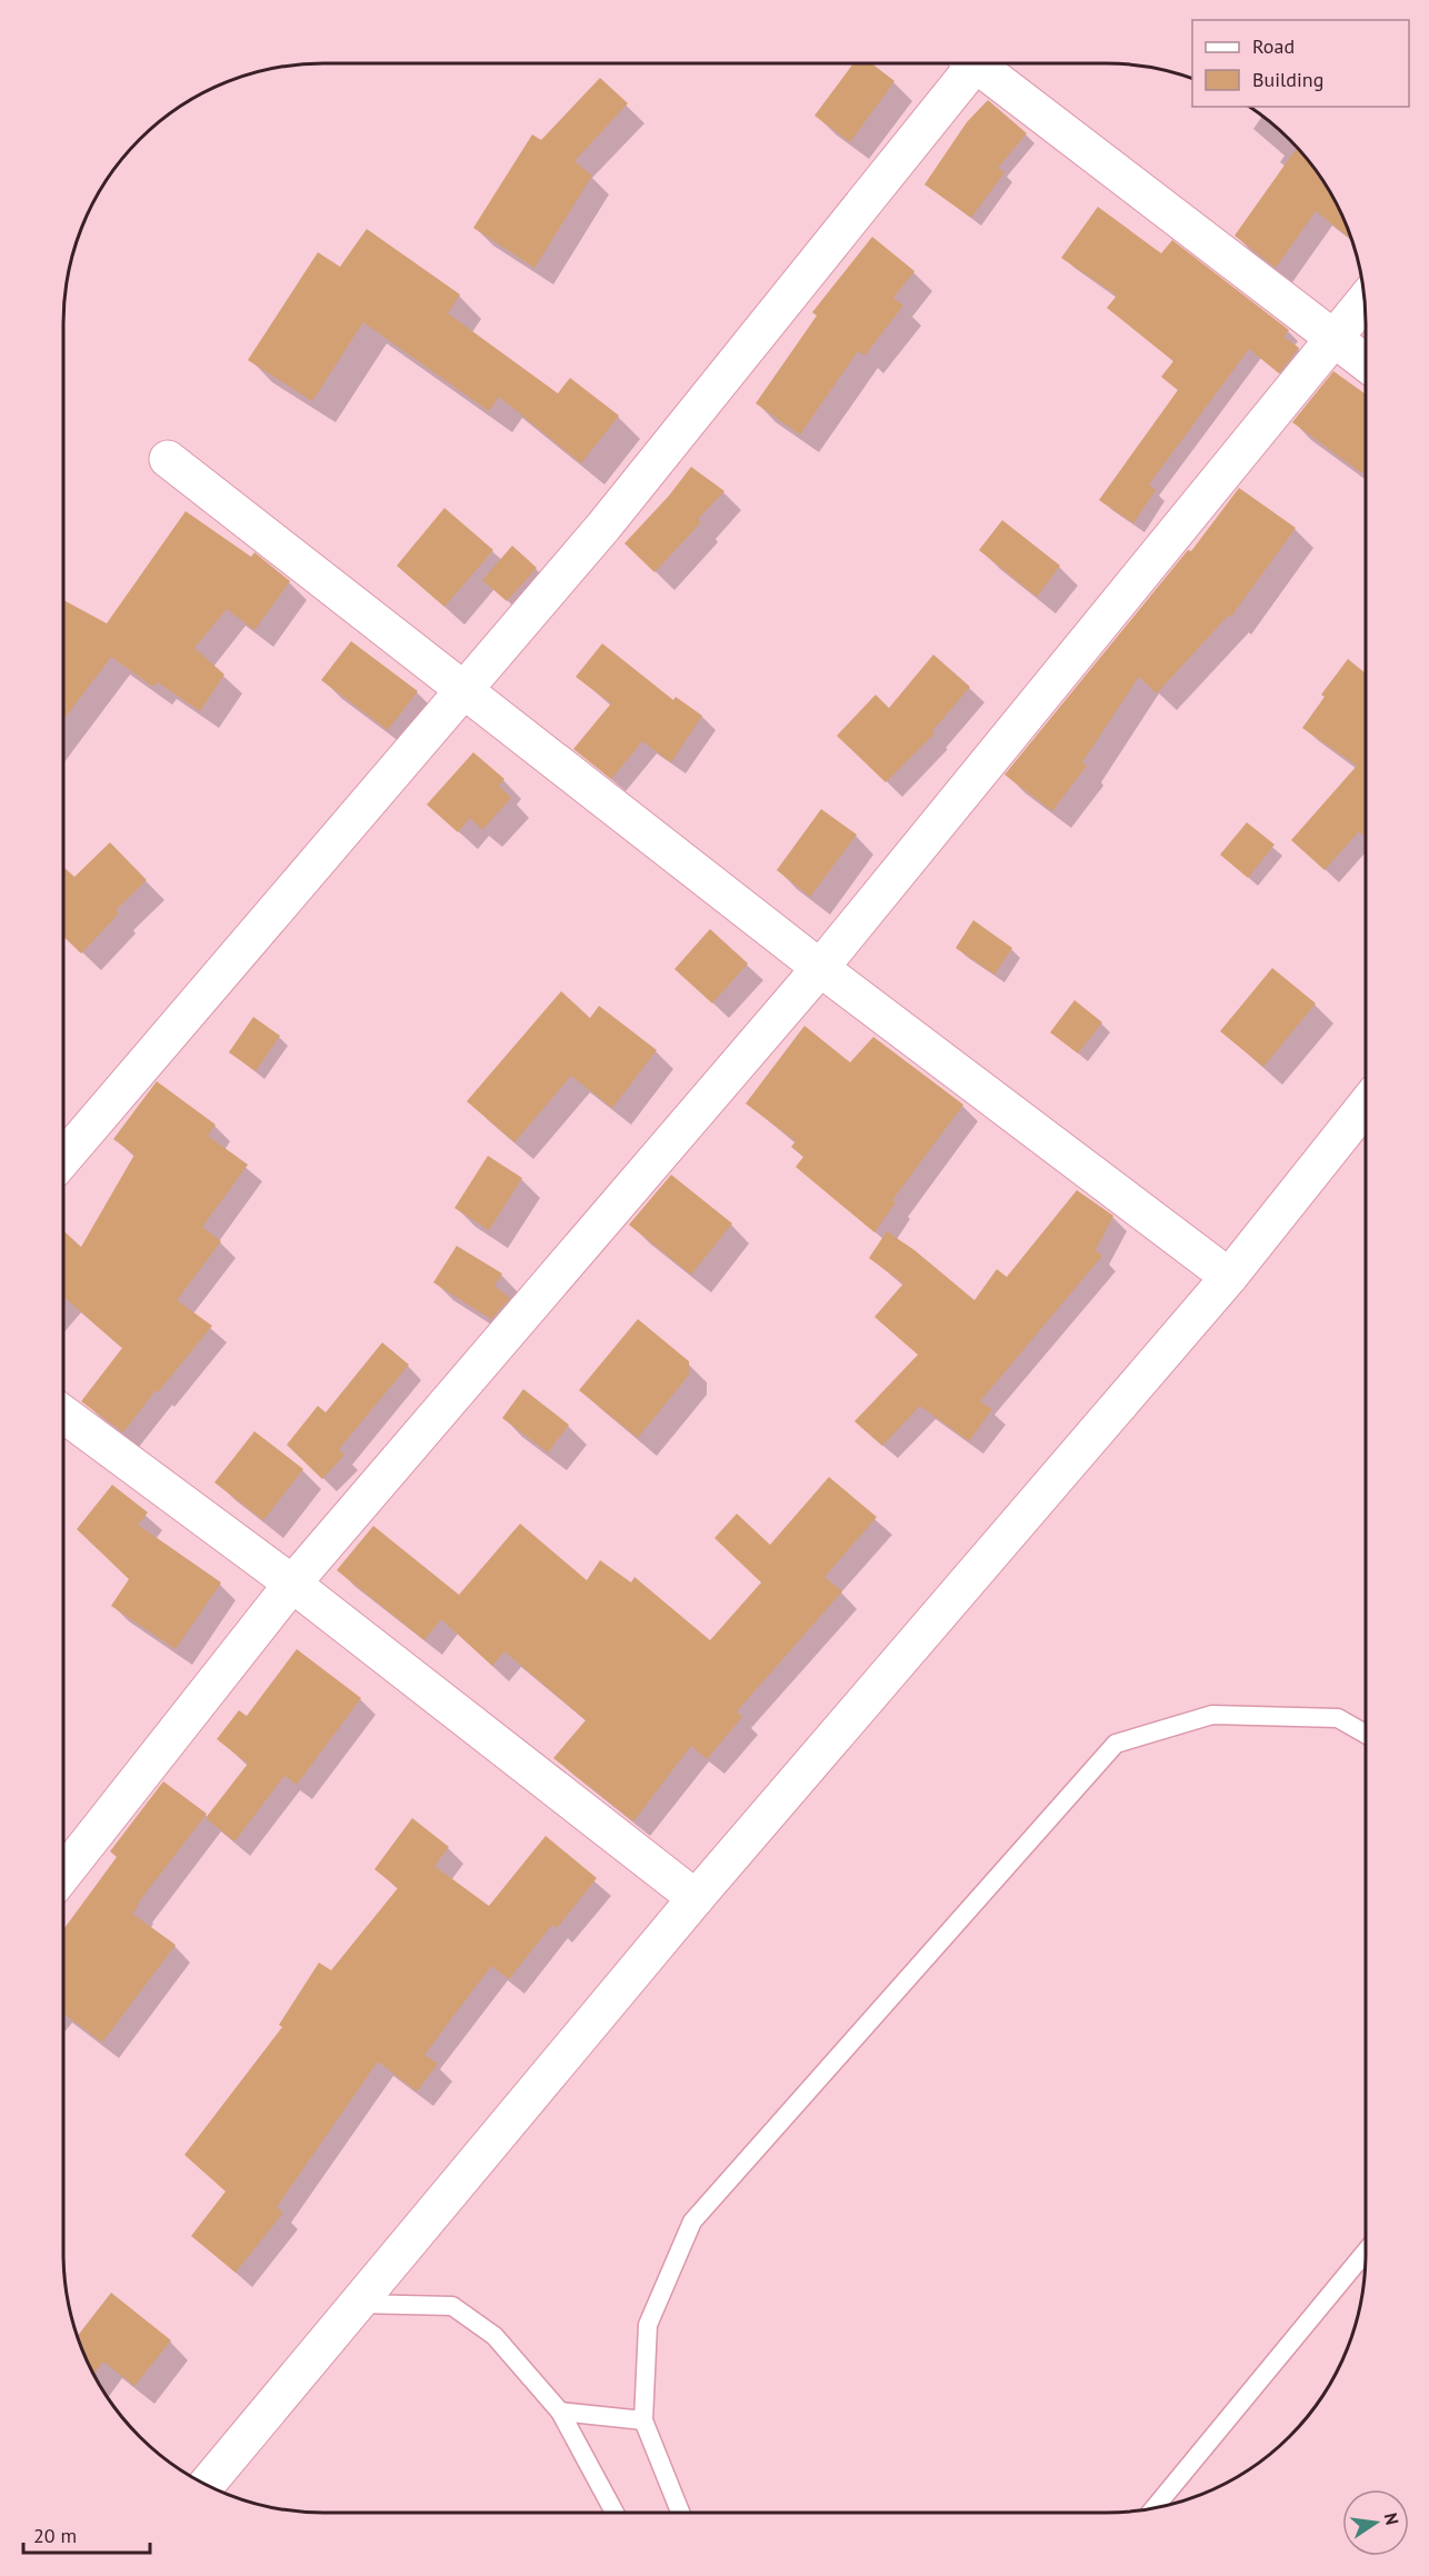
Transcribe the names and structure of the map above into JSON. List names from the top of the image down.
{
  "legend": ["Road", "Building"],
  "scale_bar": "20 m",
  "north": "right"
}
